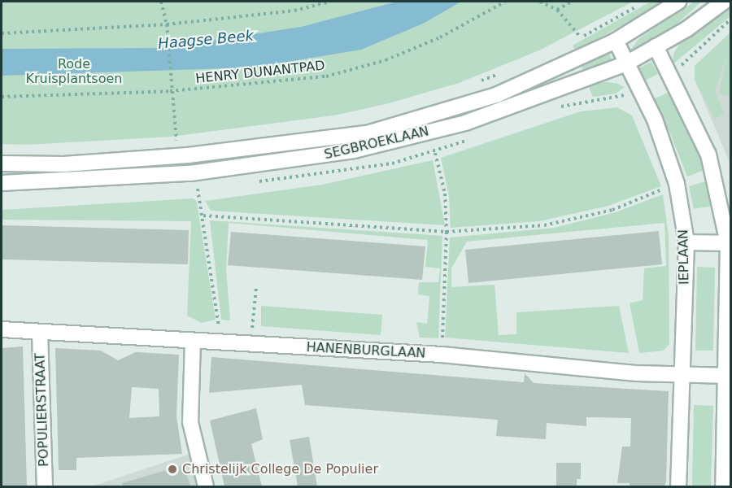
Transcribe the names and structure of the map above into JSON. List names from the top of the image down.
{
  "streets": {
    "street": [
      "SEGBROEKLAAN",
      "IEPLAAN",
      "HANENBURGLAAN",
      "POPULIERSTRAAT"
    ],
    "path": ["HENRY DUNANTPAD"]
  },
  "crossings": [
    ["SEGBROEKLAAN", "IEPLAAN"],
    ["IEPLAAN", "HANENBURGLAAN"],
    ["HANENBURGLAAN", "POPULIERSTRAAT"]
  ],
  "water": ["Haagse Beek"],
  "parks": ["Rode Kruisplantsoen"],
  "places": ["Christelijk College De Populier"]
}
